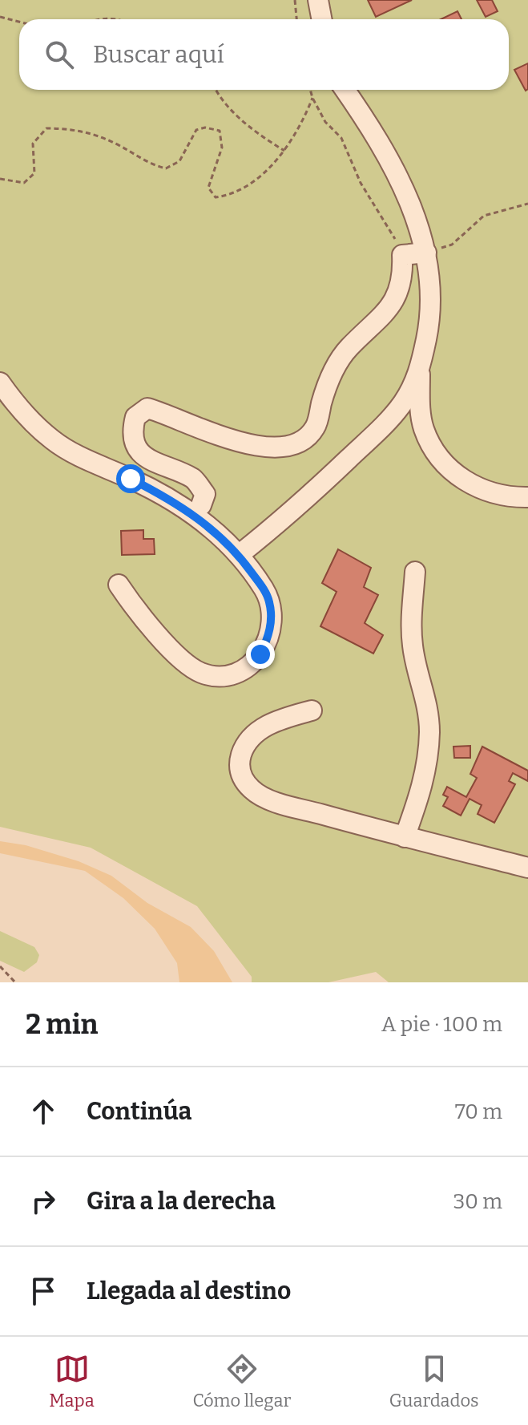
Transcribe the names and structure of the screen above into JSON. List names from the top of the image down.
{
  "page": {
    "search": "Buscar aquí",
    "heading": ["2 min", "A pie · 100 m"],
    "list": [
      ["Continúa", "70 m"],
      ["Gira a la derecha", "30 m"],
      "Llegada al destino"
    ],
    "nav": ["Mapa", "Cómo llegar", "Guardados"]
  }
}
